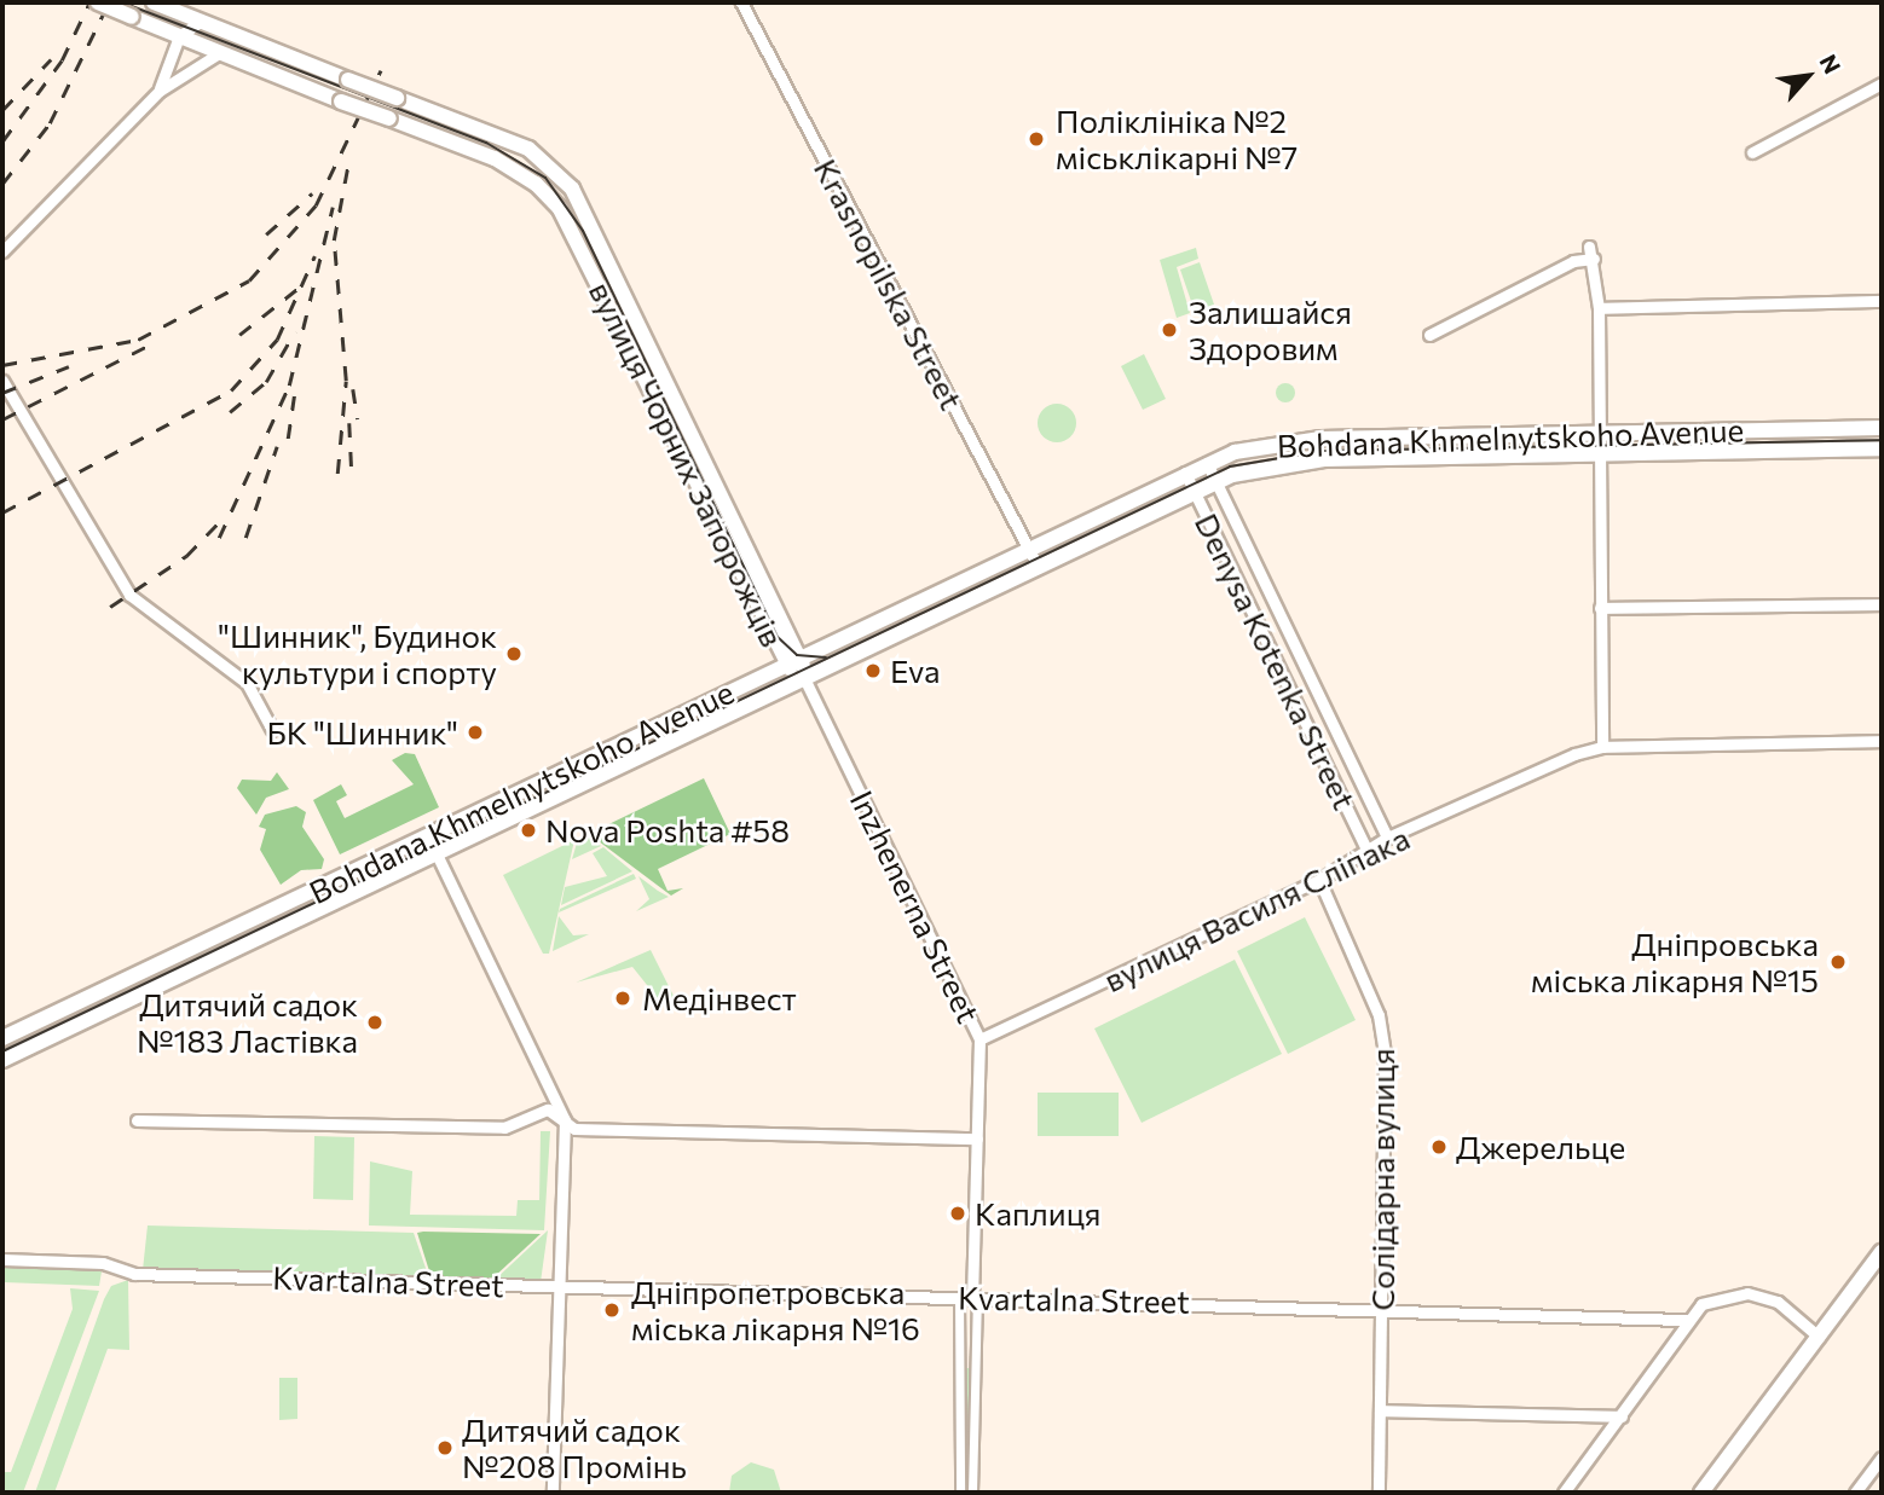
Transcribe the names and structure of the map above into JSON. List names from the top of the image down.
{
  "streets": {
    "main road": ["Bohdana Khmelnytskoho Avenue", "вулиця Чорних Запорожців"],
    "street": [
      "Krasnopilska Street",
      "Denysa Kotenka Street",
      "Inzhenerna Street",
      "вулиця Василя Сліпака",
      "Солідарна вулиця",
      "Kvartalna Street"
    ]
  },
  "crossings": [
    ["Krasnopilska Street", "Bohdana Khmelnytskoho Avenue"],
    ["Bohdana Khmelnytskoho Avenue", "вулиця Чорних Запорожців"],
    ["Bohdana Khmelnytskoho Avenue", "Denysa Kotenka Street"],
    ["Bohdana Khmelnytskoho Avenue", "Inzhenerna Street"],
    ["вулиця Чорних Запорожців", "Inzhenerna Street"],
    ["Denysa Kotenka Street", "вулиця Василя Сліпака"],
    ["Inzhenerna Street", "вулиця Василя Сліпака"],
    ["Inzhenerna Street", "Kvartalna Street"],
    ["вулиця Василя Сліпака", "Солідарна вулиця"],
    ["Солідарна вулиця", "Kvartalna Street"]
  ],
  "places": [
    "Поліклініка №2 міськлікарні №7",
    "Залишайся Здоровим",
    "\"Шинник\", Будинок культури і спорту",
    "Eva",
    "БК \"Шинник\"",
    "Nova Poshta #58",
    "Дніпровська міська лікарня №15",
    "Медінвест",
    "Дитячий садок №183 Ластівка",
    "Джерельце",
    "Каплиця",
    "Дніпропетровська міська лікарня №16",
    "Дитячий садок №208 Промінь"
  ],
  "north": "top right"
}
